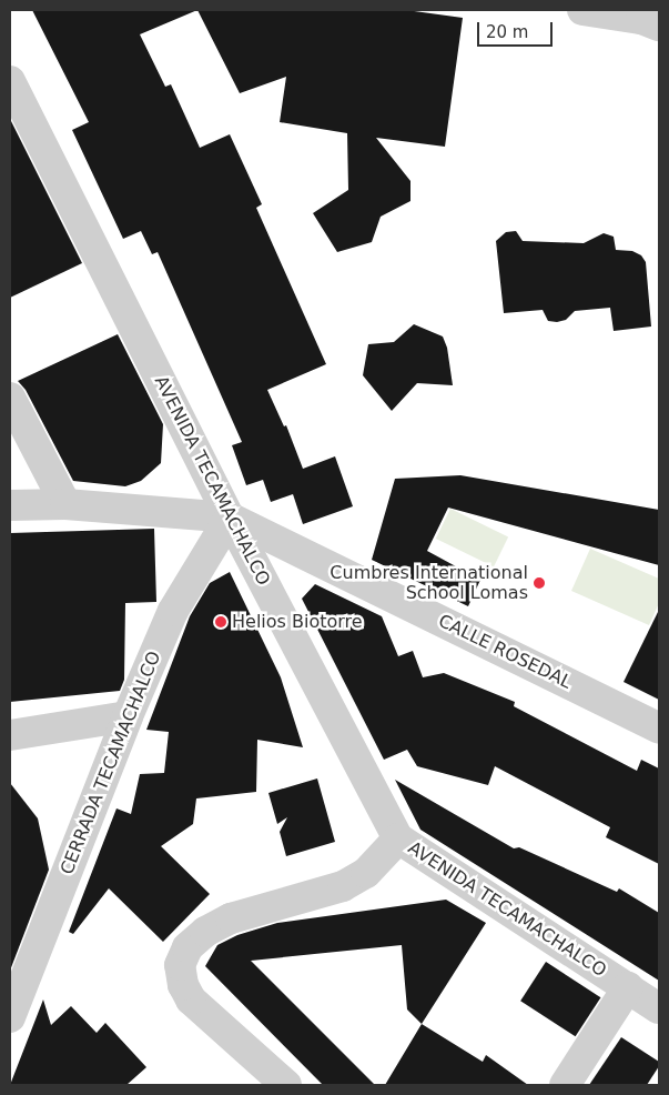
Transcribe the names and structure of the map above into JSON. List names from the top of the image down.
{
  "streets": {
    "street": ["AVENIDA TECAMACHALCO", "CALLE ROSEDAL", "CERRADA TECAMACHALCO"]
  },
  "crossings": [
    ["AVENIDA TECAMACHALCO", "CALLE ROSEDAL"],
    ["AVENIDA TECAMACHALCO", "CERRADA TECAMACHALCO"],
    ["CALLE ROSEDAL", "CERRADA TECAMACHALCO"]
  ],
  "places": ["Cumbres International School Lomas", "Helios Biotorre"],
  "scale_bar": "20 m"
}
